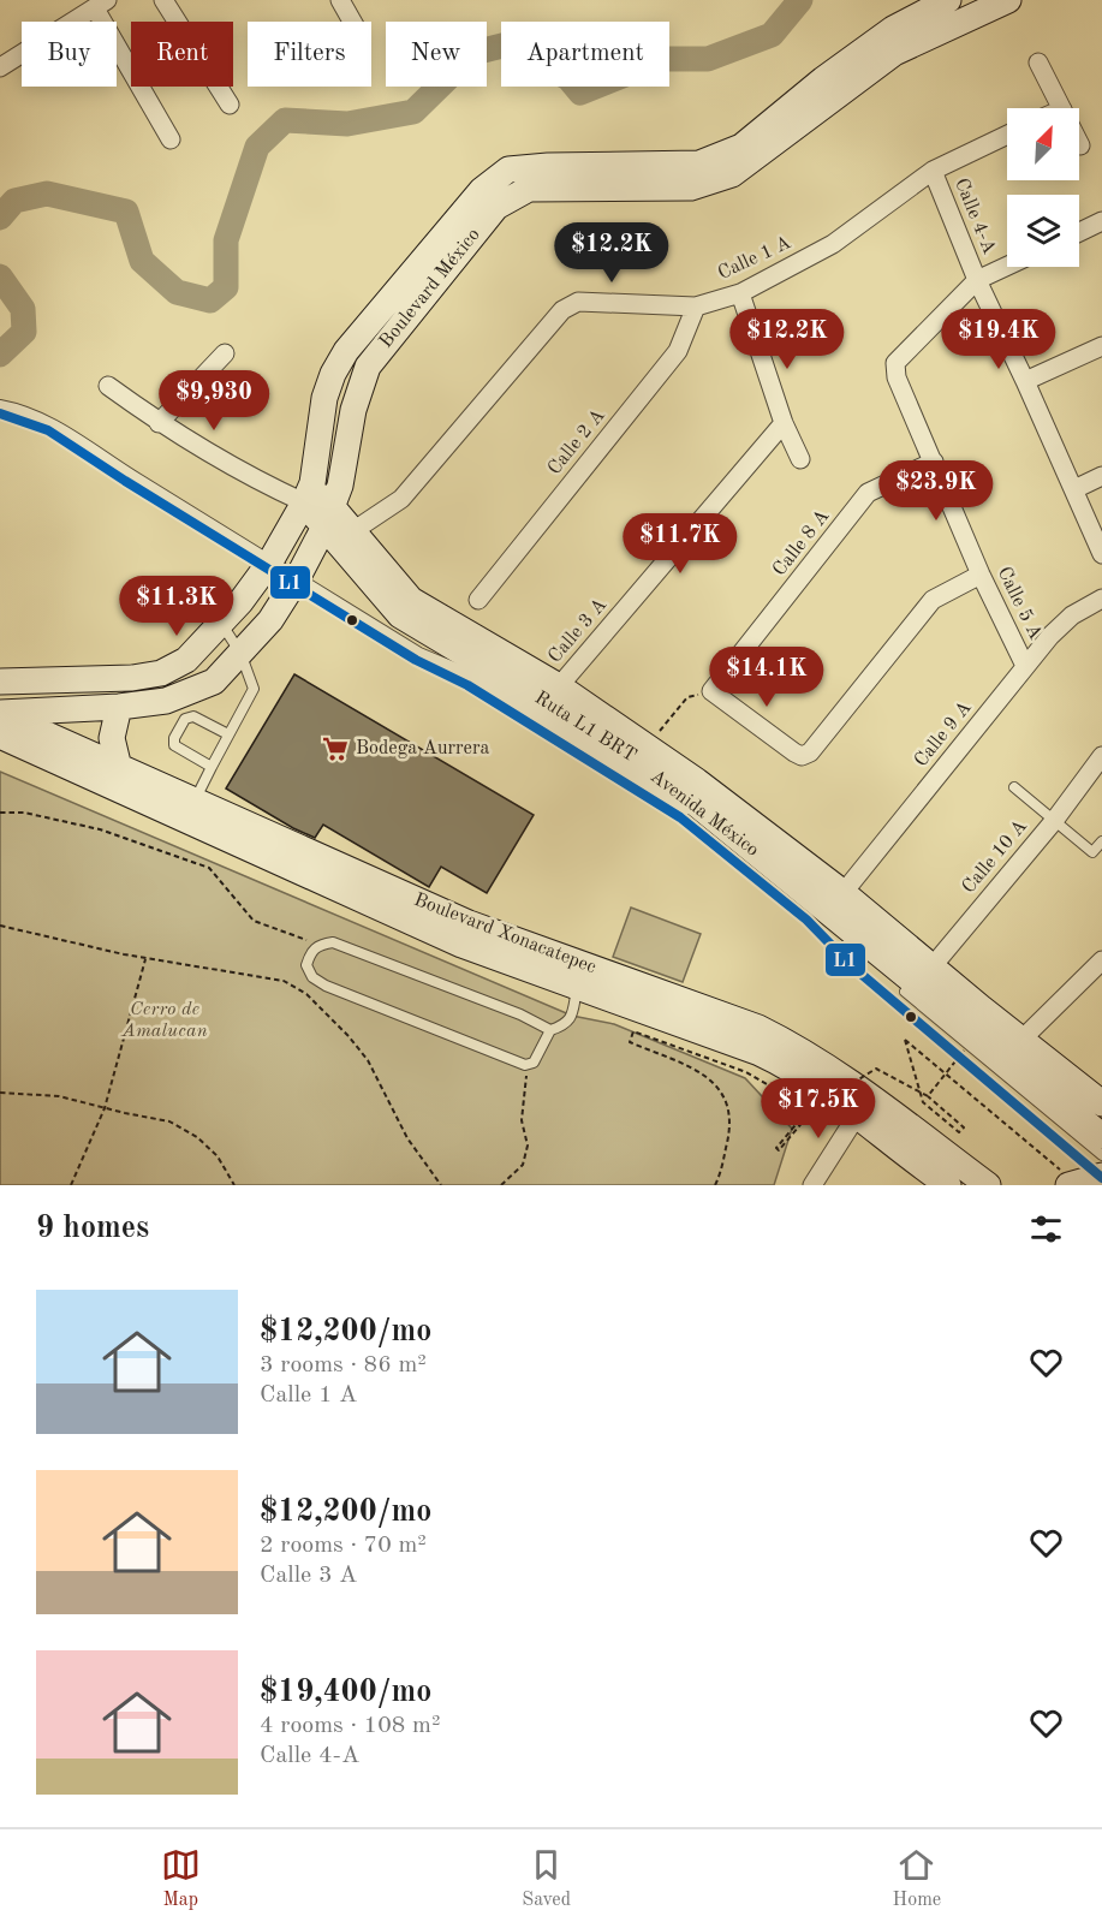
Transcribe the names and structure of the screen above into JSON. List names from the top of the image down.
{
  "streets": {
    "street": [
      "Calle 4-A",
      "Calle 1 A",
      "Boulevard México",
      "Calle 2 A",
      "Calle 8 A",
      "Calle 5 A",
      "Calle 3 A",
      "Calle 9 A",
      "Avenida México",
      "Calle 10 A",
      "Boulevard Xonacatepec"
    ],
    "lane": ["Ruta L1 BRT"]
  },
  "crossings": [
    ["Calle 4-A", "Calle 1 A"],
    ["Calle 4-A", "Calle 5 A"],
    ["Calle 1 A", "Boulevard México"],
    ["Calle 1 A", "Calle 2 A"],
    ["Calle 1 A", "Avenida México"],
    ["Boulevard México", "Ruta L1 BRT"],
    ["Boulevard México", "Avenida México"],
    ["Boulevard México", "Boulevard Xonacatepec"],
    ["Calle 8 A", "Calle 5 A"],
    ["Calle 5 A", "Calle 9 A"],
    ["Calle 3 A", "Avenida México"],
    ["Calle 9 A", "Avenida México"],
    ["Avenida México", "Calle 10 A"]
  ],
  "parks": ["Cerro de Amalucan"],
  "places": {
    "supermarket": ["Bodega Aurrera"]
  },
  "lines": ["transit line L1"],
  "north": "top right",
  "page": {
    "chip": [
      "Buy",
      "Rent",
      "Filters",
      "New",
      "Apartment"
    ],
    "price": [
      "$12.2K",
      "$12.2K",
      "$19.4K",
      "$9,930",
      "$23.9K",
      "$11.7K",
      "$11.3K",
      "$14.1K",
      "$17.5K"
    ],
    "heading": "9 homes",
    "list": [
      {
        "name": "$12,200/mo",
        "note": "3 rooms · 86 m² · Calle 1 A"
      },
      {
        "name": "$12,200/mo",
        "note": "2 rooms · 70 m² · Calle 3 A"
      },
      {
        "name": "$19,400/mo",
        "note": "4 rooms · 108 m² · Calle 4-A"
      }
    ],
    "tabs": ["Map", "Saved", "Home"]
  }
}
